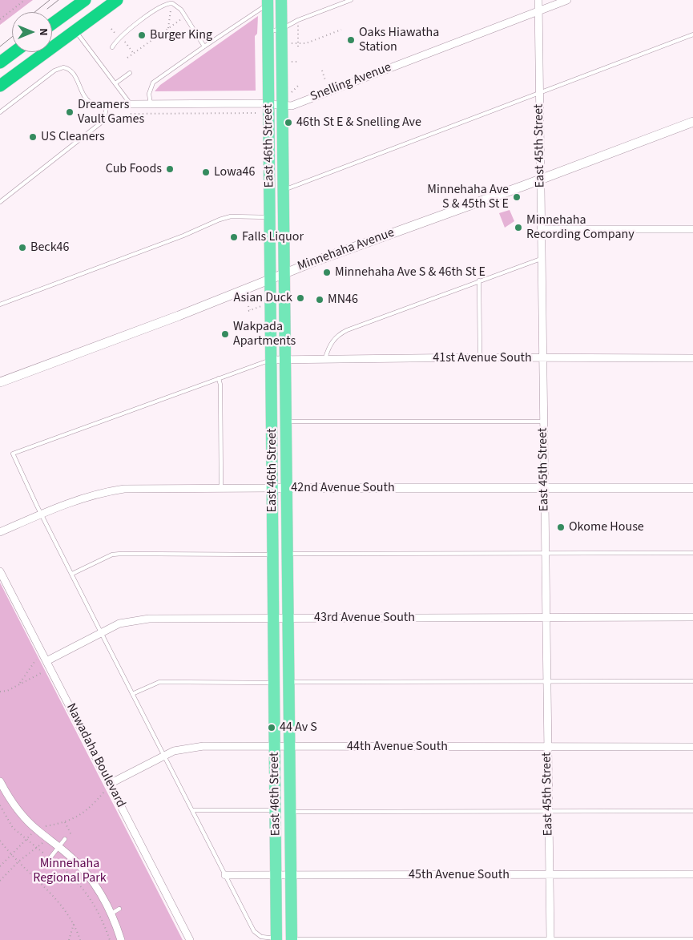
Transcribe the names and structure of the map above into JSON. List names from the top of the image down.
{
  "streets": {
    "main road": ["East 46th Street"],
    "street": [
      "Snelling Avenue",
      "East 45th Street",
      "Minnehaha Avenue",
      "41st Avenue South",
      "42nd Avenue South",
      "43rd Avenue South",
      "44th Avenue South",
      "Nawadaha Boulevard",
      "45th Avenue South"
    ]
  },
  "crossings": [
    ["Snelling Avenue", "East 46th Street"],
    ["Snelling Avenue", "East 45th Street"],
    ["East 46th Street", "Minnehaha Avenue"],
    ["East 46th Street", "41st Avenue South"],
    ["East 46th Street", "42nd Avenue South"],
    ["East 46th Street", "43rd Avenue South"],
    ["East 46th Street", "44th Avenue South"],
    ["East 46th Street", "45th Avenue South"],
    ["East 45th Street", "Minnehaha Avenue"],
    ["East 45th Street", "41st Avenue South"],
    ["East 45th Street", "42nd Avenue South"],
    ["East 45th Street", "43rd Avenue South"],
    ["East 45th Street", "44th Avenue South"],
    ["East 45th Street", "45th Avenue South"],
    ["43rd Avenue South", "Nawadaha Boulevard"],
    ["44th Avenue South", "Nawadaha Boulevard"]
  ],
  "parks": ["Minnehaha Regional Park"],
  "places": [
    "Burger King",
    "Oaks Hiawatha Station",
    "Dreamers Vault Games",
    "46th St E & Snelling Ave",
    "US Cleaners",
    "Cub Foods",
    "Lowa46",
    "Minnehaha Ave S & 45th St E",
    "Minnehaha Recording Company",
    "Falls Liquor",
    "Beck46",
    "Minnehaha Ave S & 46th St E",
    "Asian Duck",
    "MN46",
    "Wakpada Apartments",
    "Okome House",
    "44 Av S"
  ],
  "north": "right"
}
